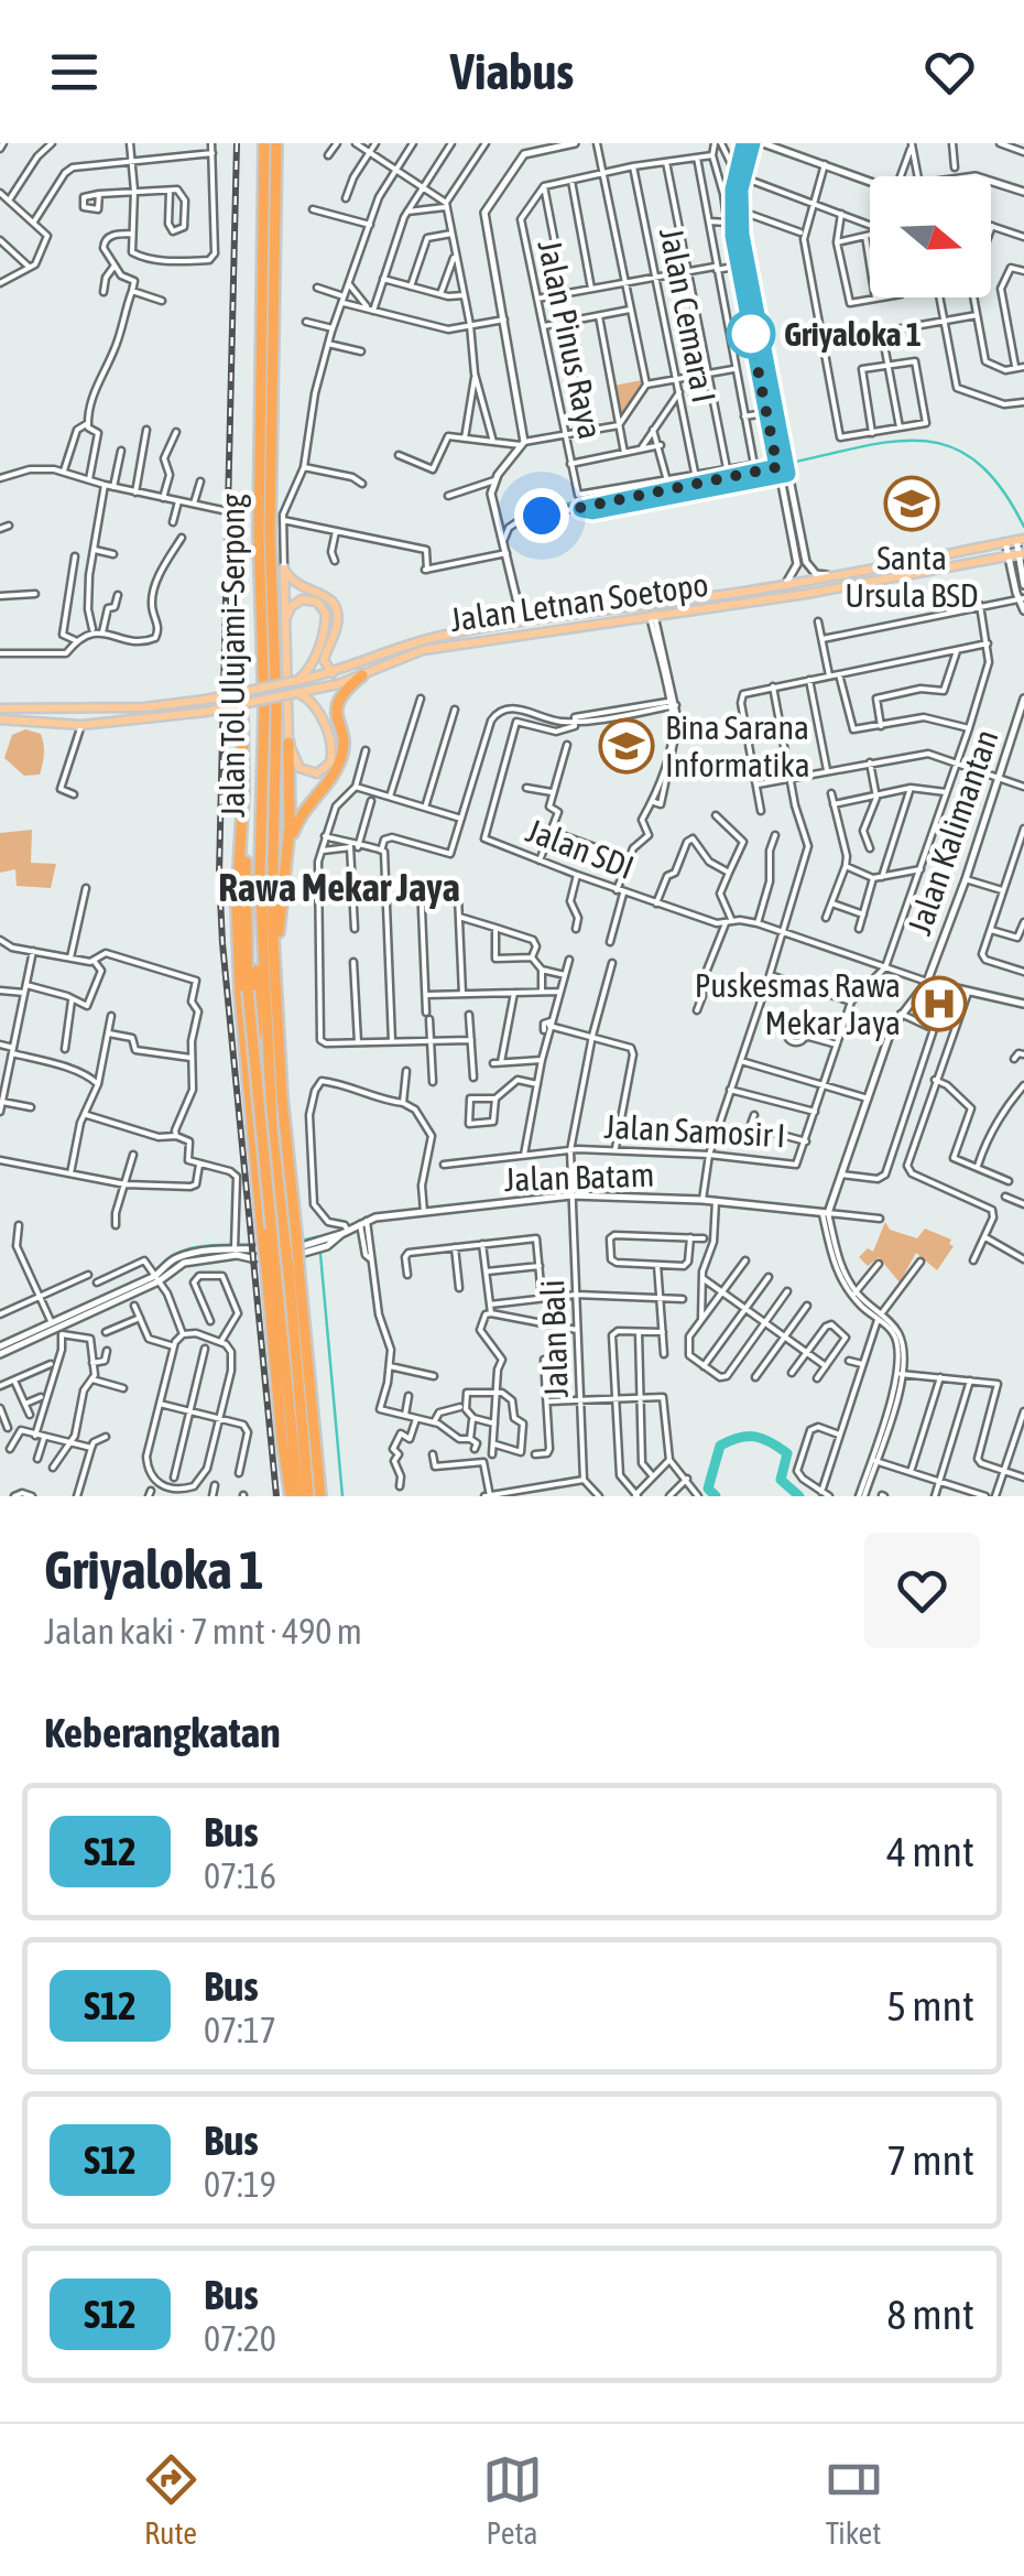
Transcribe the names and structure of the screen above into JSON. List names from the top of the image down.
{
  "streets": {
    "highway": ["Jalan Tol Ulujami–Serpong"],
    "main road": ["Jalan Letnan Soetopo"],
    "street": [
      "Jalan Cemara I",
      "Jalan Pinus Raya",
      "Jalan Kalimantan",
      "Jalan SDI",
      "Jalan Samosir I",
      "Jalan Batam",
      "Jalan Bali"
    ]
  },
  "crossings": [
    ["Jalan Kalimantan", "Jalan SDI"],
    ["Jalan Kalimantan", "Jalan Batam"],
    ["Jalan SDI", "Jalan Samosir I"],
    ["Jalan Samosir I", "Jalan Bali"],
    ["Jalan Batam", "Jalan Bali"]
  ],
  "districts": ["Rawa Mekar Jaya"],
  "places": {
    "other": ["Griyaloka 1"],
    "school or university": ["Santa Ursula BSD", "Bina Sarana Informatika"],
    "hospital": ["Puskesmas Rawa Mekar Jaya"]
  },
  "lines": ["bus line S12"],
  "north": "right",
  "page": {
    "header": "Viabus",
    "heading": [
      ["Griyaloka 1", "Jalan kaki · 7 mnt · 490 m"],
      "Keberangkatan"
    ],
    "list": [
      {
        "mark": "S12",
        "name": "Bus",
        "note": "07:16",
        "value": "4 mnt"
      },
      {
        "mark": "S12",
        "name": "Bus",
        "note": "07:17",
        "value": "5 mnt"
      },
      {
        "mark": "S12",
        "name": "Bus",
        "note": "07:19",
        "value": "7 mnt"
      },
      {
        "mark": "S12",
        "name": "Bus",
        "note": "07:20",
        "value": "8 mnt"
      }
    ],
    "tabs": ["Rute", "Peta", "Tiket"]
  }
}
